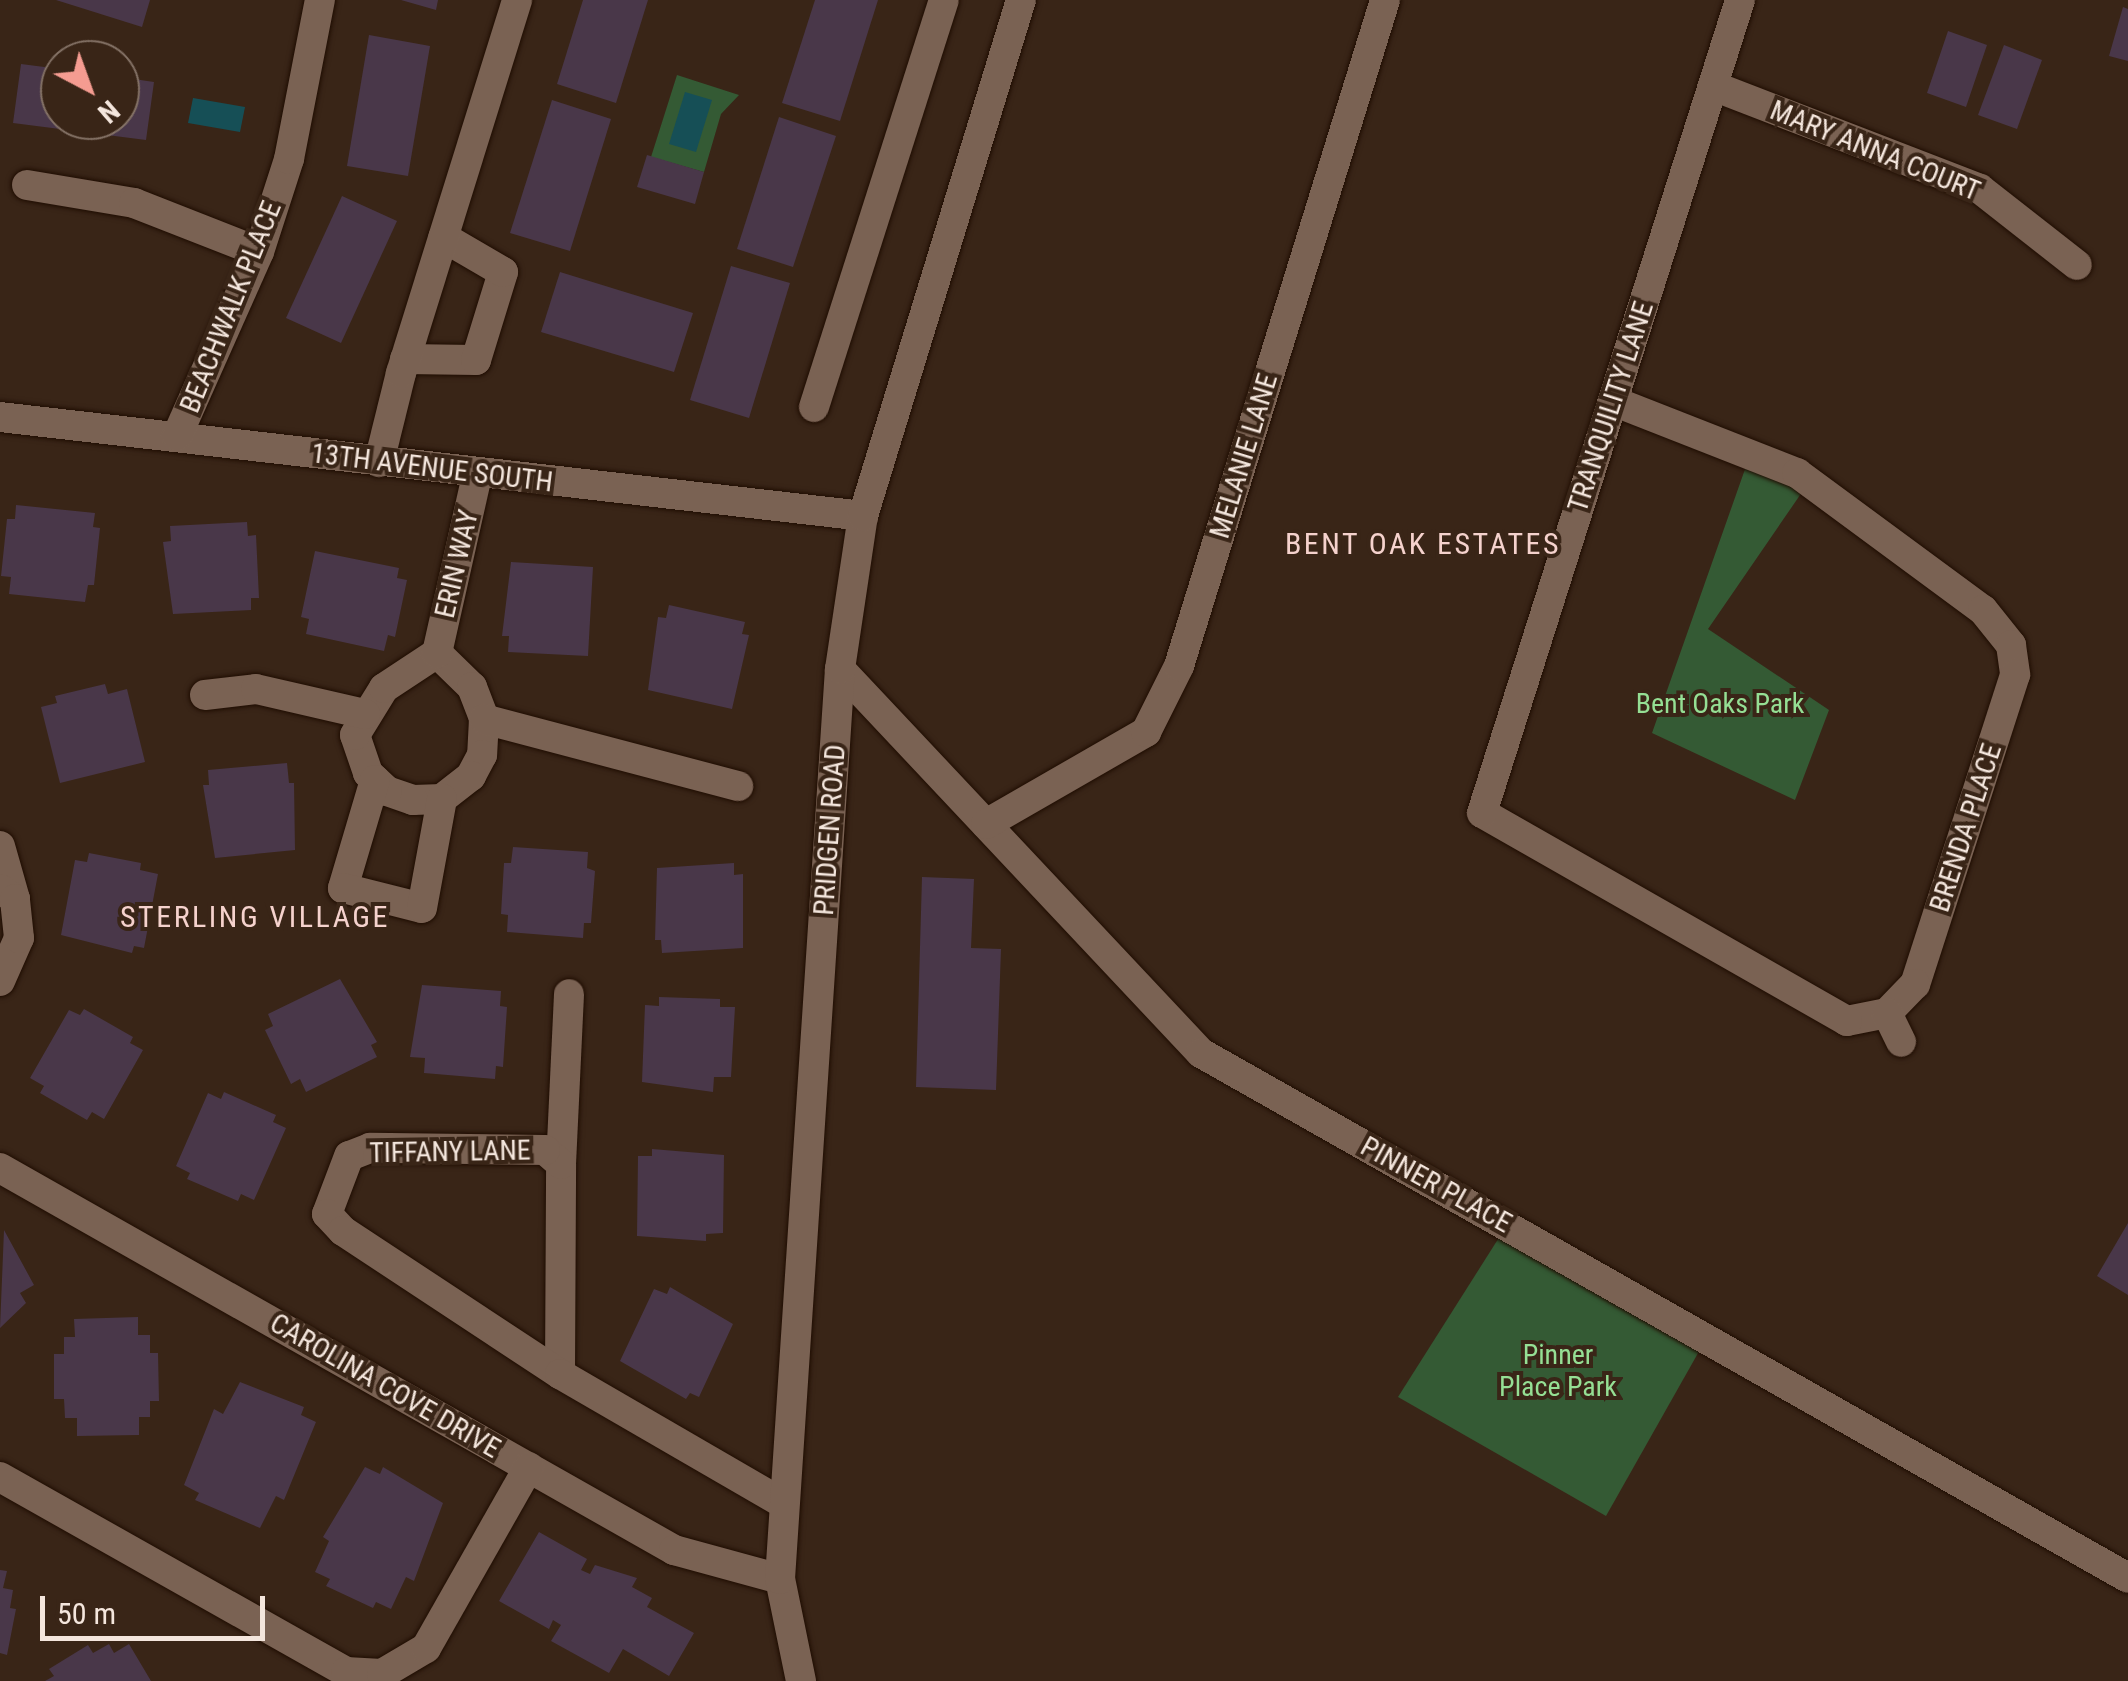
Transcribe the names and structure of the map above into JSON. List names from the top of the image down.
{
  "streets": {
    "street": [
      "MARY ANNA COURT",
      "BEACHWALK PLACE",
      "TRANQUILITY LANE",
      "MELANIE LANE",
      "13TH AVENUE SOUTH",
      "ERIN WAY",
      "BRENDA PLACE",
      "PRIDGEN ROAD",
      "TIFFANY LANE",
      "PINNER PLACE",
      "CAROLINA COVE DRIVE"
    ]
  },
  "crossings": [
    ["MARY ANNA COURT", "TRANQUILITY LANE"],
    ["BEACHWALK PLACE", "13TH AVENUE SOUTH"],
    ["TRANQUILITY LANE", "BRENDA PLACE"],
    ["MELANIE LANE", "PINNER PLACE"],
    ["13TH AVENUE SOUTH", "ERIN WAY"],
    ["13TH AVENUE SOUTH", "PRIDGEN ROAD"],
    ["PRIDGEN ROAD", "TIFFANY LANE"],
    ["PRIDGEN ROAD", "PINNER PLACE"],
    ["PRIDGEN ROAD", "CAROLINA COVE DRIVE"]
  ],
  "districts": ["BENT OAK ESTATES", "STERLING VILLAGE"],
  "parks": ["Bent Oaks Park", "Pinner Place Park"],
  "scale_bar": "50 m",
  "north": "bottom right"
}
